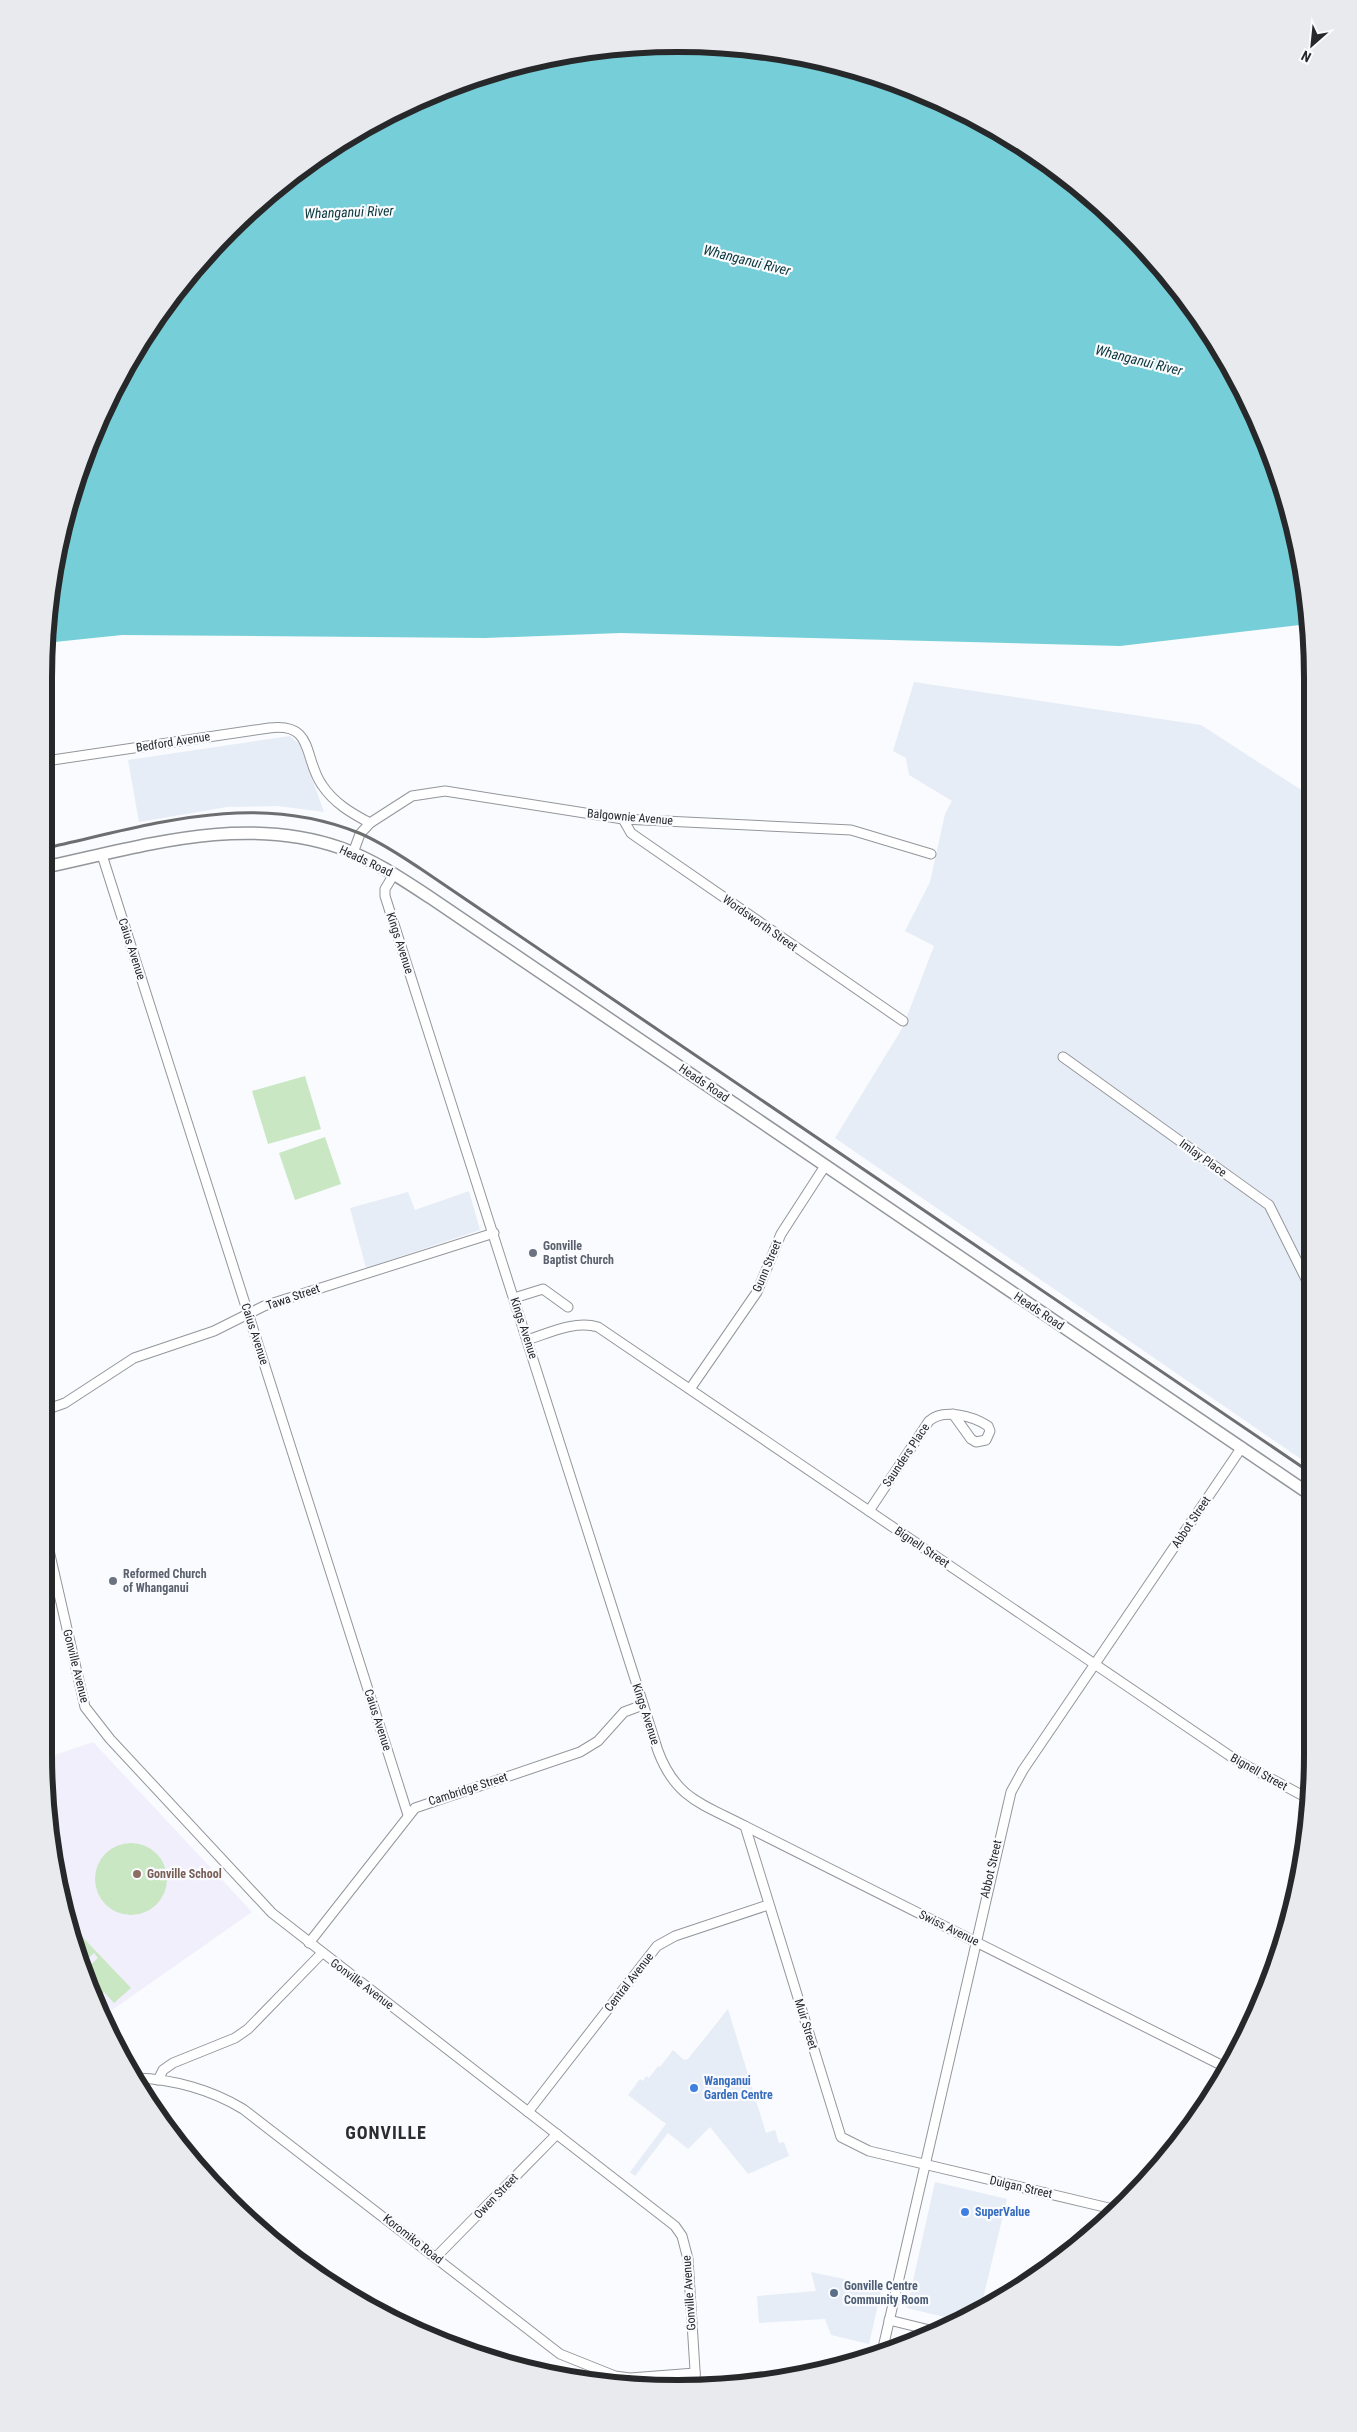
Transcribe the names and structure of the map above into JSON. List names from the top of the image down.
{
  "streets": {
    "main road": ["Heads Road"],
    "street": [
      "Bedford Avenue",
      "Balgownie Avenue",
      "Wordsworth Street",
      "Kings Avenue",
      "Caius Avenue",
      "Imlay Place",
      "Gunn Street",
      "Tawa Street",
      "Saunders Place",
      "Abbot Street",
      "Bignell Street",
      "Gonville Avenue",
      "Cambridge Street",
      "Swiss Avenue",
      "Central Avenue",
      "Muir Street",
      "Duigan Street",
      "Owen Street",
      "Koromiko Road"
    ]
  },
  "crossings": [
    ["Bedford Avenue", "Balgownie Avenue"],
    ["Balgownie Avenue", "Heads Road"],
    ["Balgownie Avenue", "Wordsworth Street"],
    ["Heads Road", "Kings Avenue"],
    ["Heads Road", "Caius Avenue"],
    ["Heads Road", "Gunn Street"],
    ["Heads Road", "Abbot Street"],
    ["Kings Avenue", "Tawa Street"],
    ["Kings Avenue", "Bignell Street"],
    ["Kings Avenue", "Cambridge Street"],
    ["Kings Avenue", "Swiss Avenue"],
    ["Caius Avenue", "Tawa Street"],
    ["Caius Avenue", "Cambridge Street"],
    ["Gunn Street", "Bignell Street"],
    ["Saunders Place", "Bignell Street"],
    ["Abbot Street", "Bignell Street"],
    ["Abbot Street", "Swiss Avenue"],
    ["Abbot Street", "Muir Street"],
    ["Abbot Street", "Duigan Street"],
    ["Gonville Avenue", "Cambridge Street"],
    ["Gonville Avenue", "Central Avenue"],
    ["Gonville Avenue", "Owen Street"],
    ["Gonville Avenue", "Koromiko Road"],
    ["Swiss Avenue", "Muir Street"],
    ["Central Avenue", "Muir Street"],
    ["Muir Street", "Duigan Street"],
    ["Owen Street", "Koromiko Road"]
  ],
  "districts": ["GONVILLE"],
  "water": ["Whanganui River"],
  "places": [
    "Gonville Baptist Church",
    "Reformed Church of Whanganui",
    "Gonville School",
    "Wanganui Garden Centre",
    "SuperValue",
    "Gonville Centre Community Room"
  ],
  "north": "bottom left"
}
